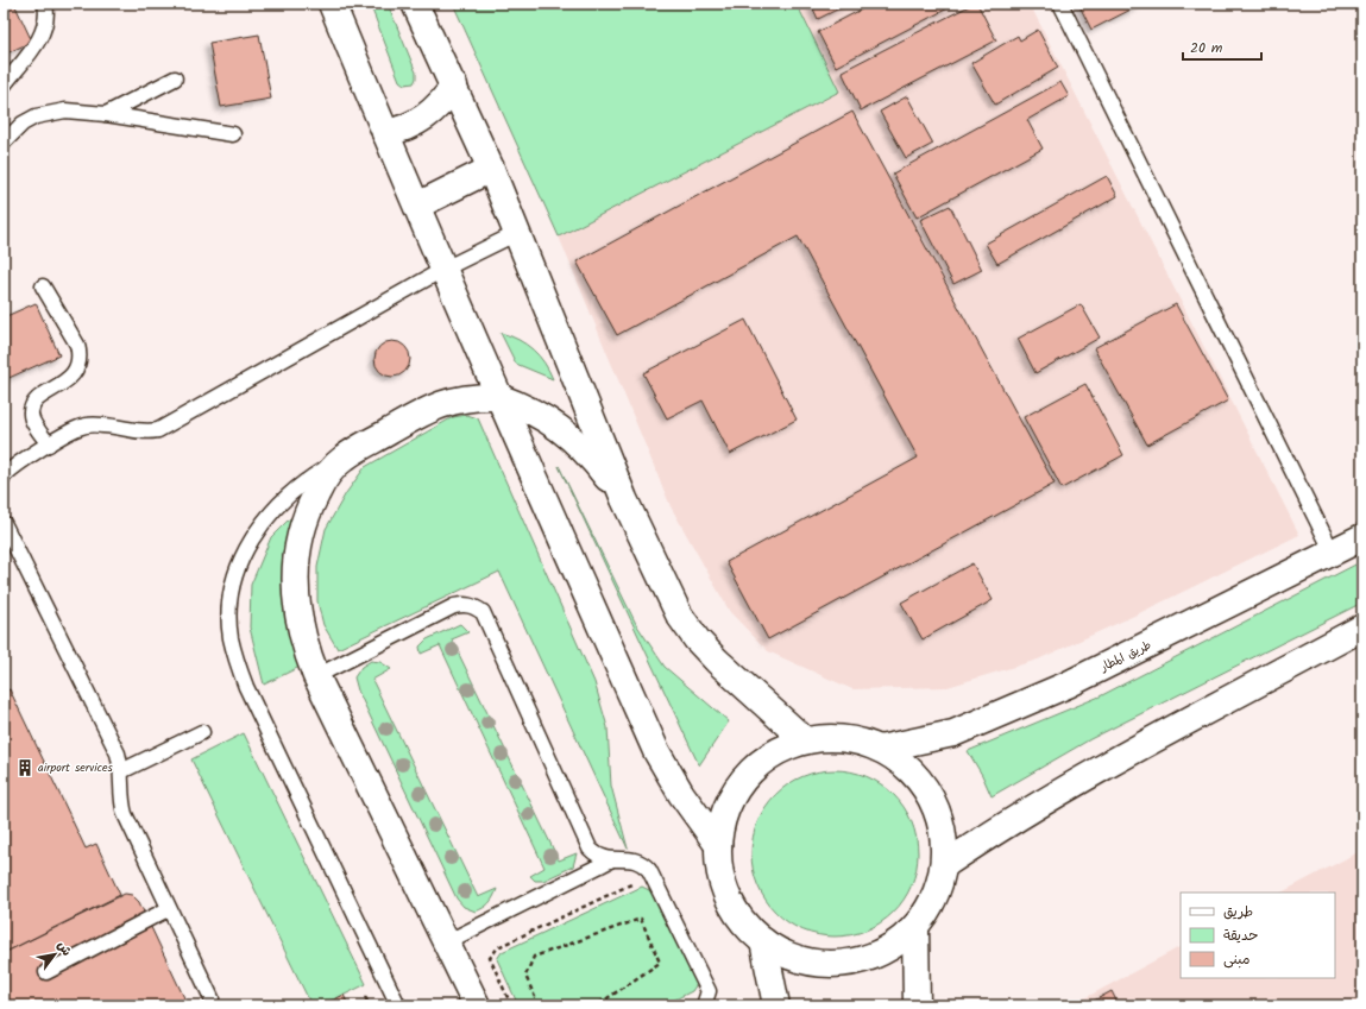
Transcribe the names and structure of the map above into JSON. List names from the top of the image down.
{
  "streets": {
    "main road": ["طريق المطار"]
  },
  "places": {
    "building": ["airport services"]
  },
  "legend": ["طريق", "حديقة", "مبنى"],
  "scale_bar": "20 m",
  "north": "top right"
}
